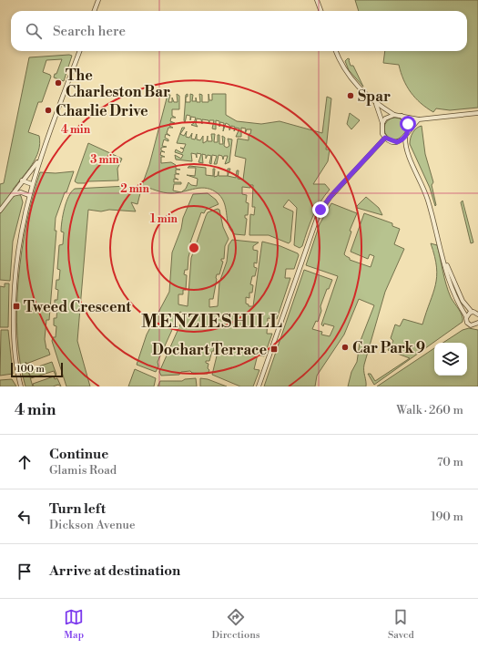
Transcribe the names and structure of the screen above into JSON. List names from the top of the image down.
{
  "districts": ["MENZIESHILL"],
  "places": {
    "other": [
      "The Charleston Bar",
      "Spar",
      "Charlie Drive",
      "Car Park 9"
    ],
    "transit": ["Tweed Crescent", "Dochart Terrace"]
  },
  "scale_bar": "100 m",
  "page": {
    "search": "Search here",
    "scale": "100 m",
    "heading": ["4 min", "Walk · 260 m"],
    "list": [
      ["Continue", "Glamis Road", "70 m"],
      ["Turn left", "Dickson Avenue", "190 m"],
      "Arrive at destination"
    ],
    "nav": ["Map", "Directions", "Saved"]
  },
  "rings": [
    "4 min",
    "3 min",
    "2 min",
    "1 min"
  ]
}
